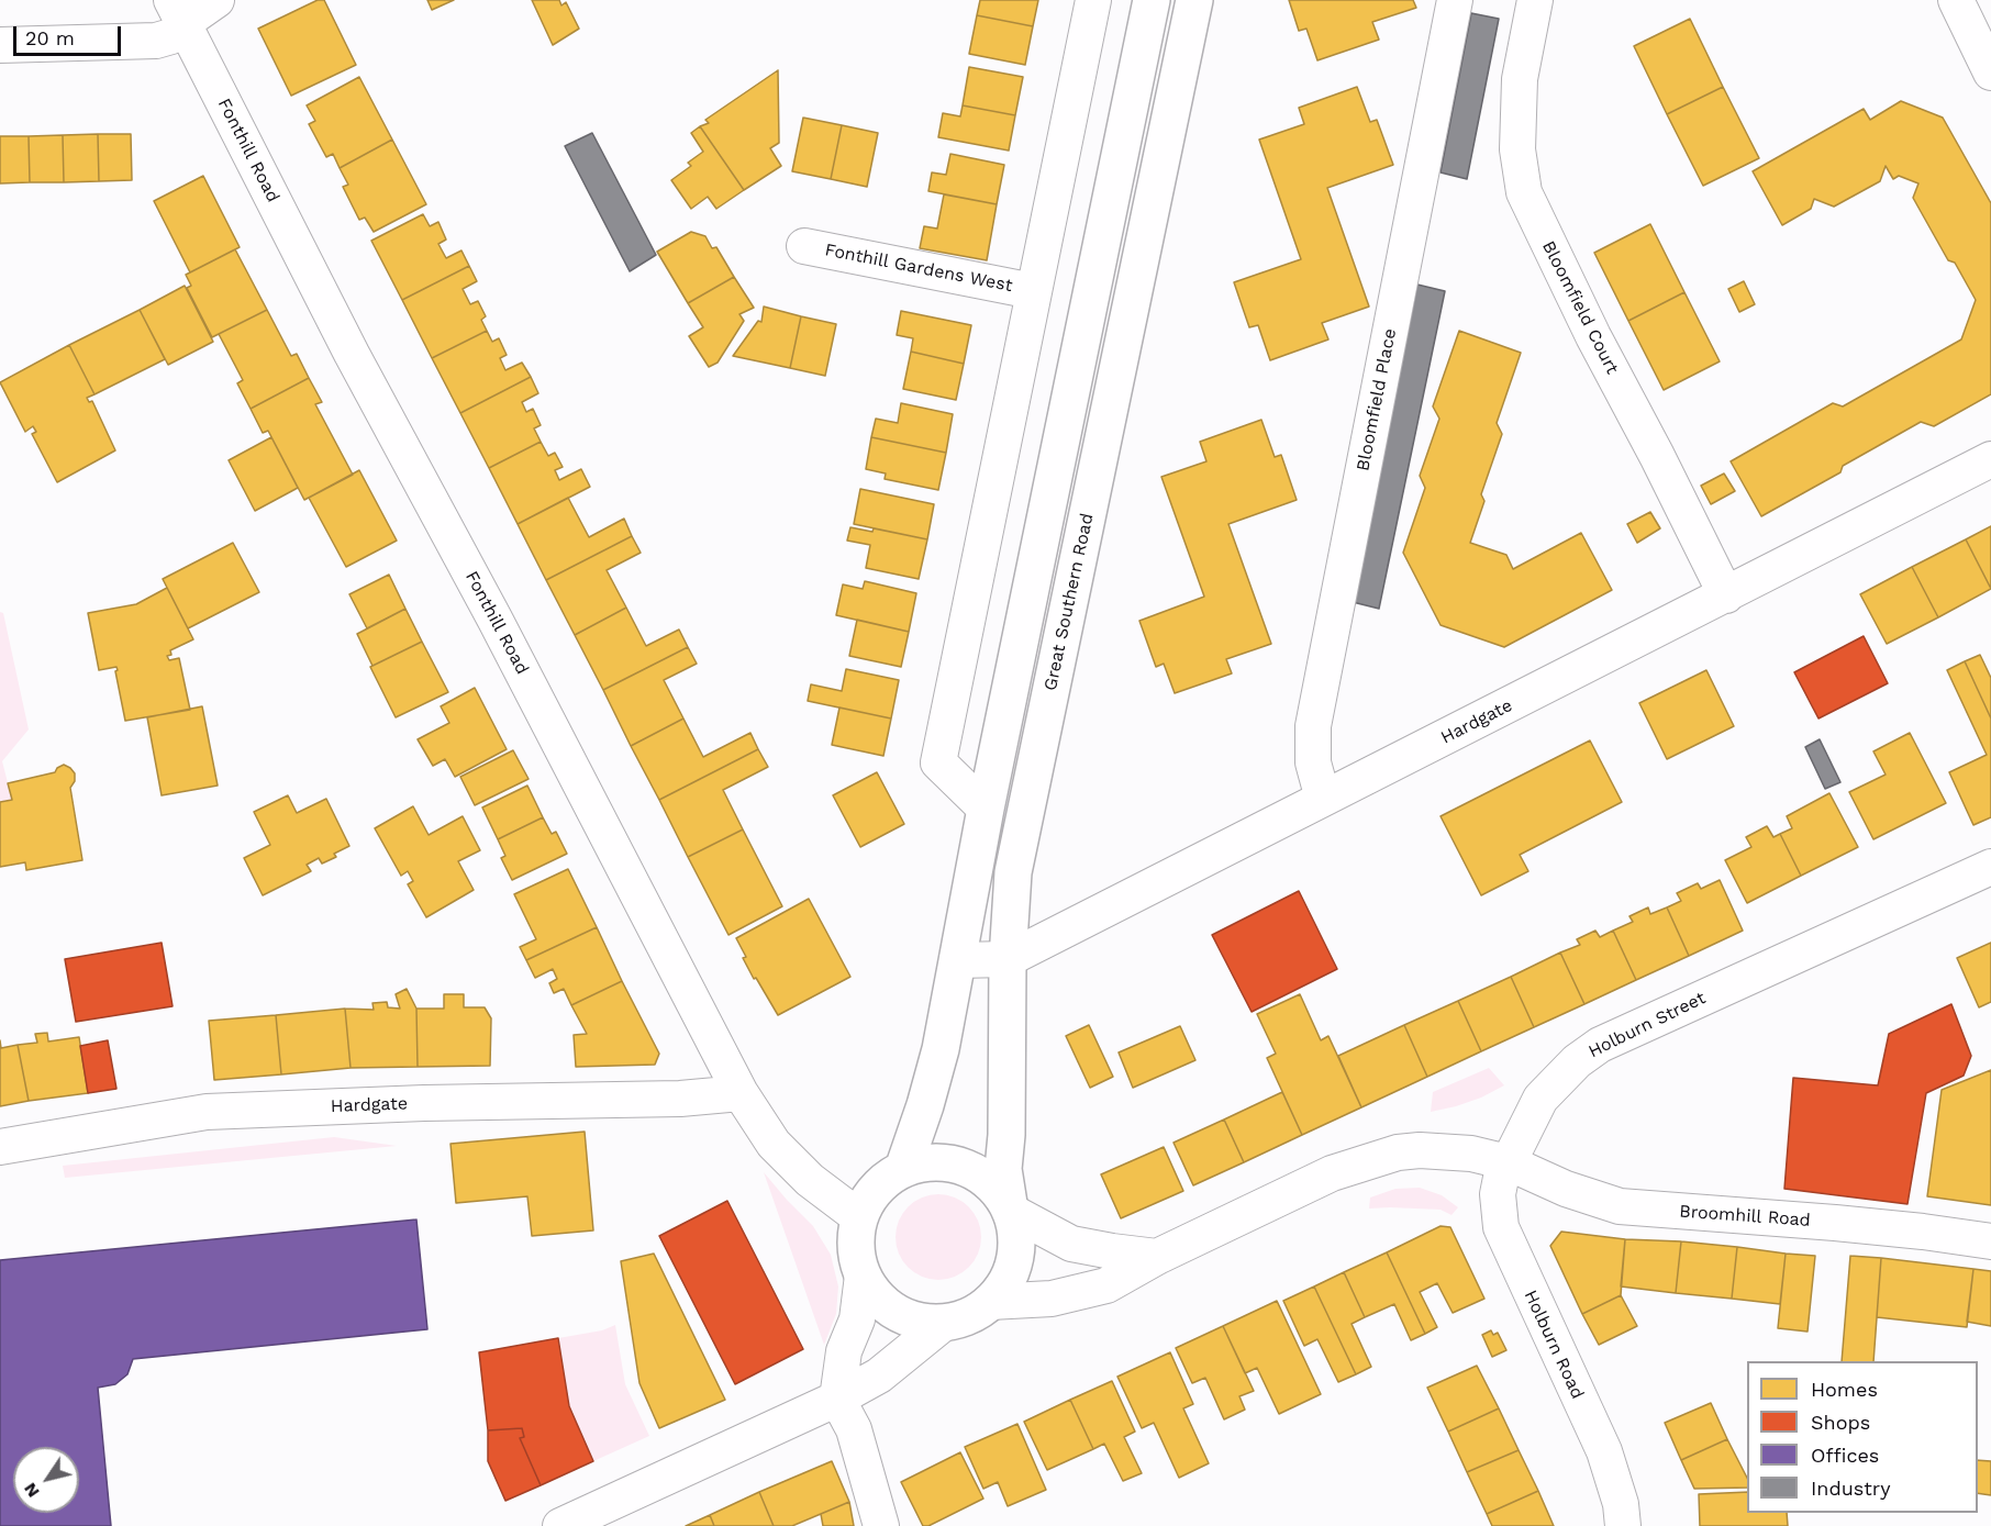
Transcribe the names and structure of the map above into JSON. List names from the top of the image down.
{
  "streets": {
    "main road": ["Great Southern Road"],
    "street": [
      "Fonthill Road",
      "Fonthill Gardens West",
      "Bloomfield Court",
      "Bloomfield Place",
      "Hardgate",
      "Holburn Street",
      "Broomhill Road",
      "Holburn Road"
    ]
  },
  "crossings": [
    ["Fonthill Road", "Great Southern Road"],
    ["Fonthill Road", "Hardgate"],
    ["Bloomfield Court", "Hardgate"],
    ["Bloomfield Place", "Hardgate"],
    ["Great Southern Road", "Hardgate"],
    ["Holburn Street", "Broomhill Road"],
    ["Holburn Street", "Holburn Road"],
    ["Broomhill Road", "Holburn Road"]
  ],
  "legend": [
    "Homes",
    "Shops",
    "Offices",
    "Industry"
  ],
  "scale_bar": "20 m",
  "north": "bottom left"
}
